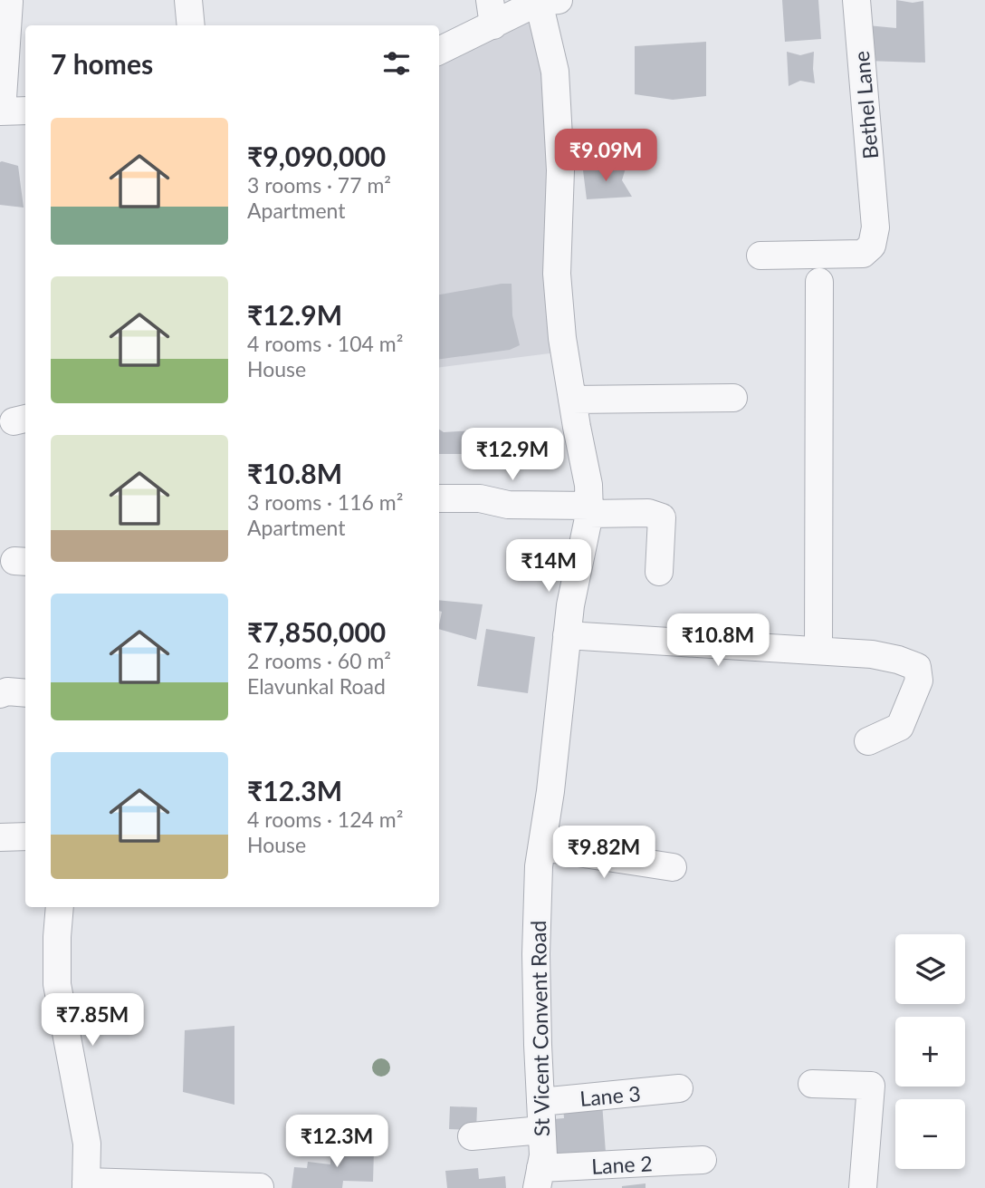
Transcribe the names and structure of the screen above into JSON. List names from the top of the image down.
{
  "streets": {
    "street": [
      "Bethel Lane",
      "St Vicent Convent Road",
      "Lane 3",
      "Lane 2"
    ]
  },
  "crossings": [
    ["St Vicent Convent Road", "Lane 3"],
    ["St Vicent Convent Road", "Lane 2"]
  ],
  "page": {
    "heading": "7 homes",
    "list": [
      {
        "name": "₹9,090,000",
        "note": "3 rooms · 77 m² · Apartment"
      },
      {
        "name": "₹12.9M",
        "note": "4 rooms · 104 m² · House"
      },
      {
        "name": "₹10.8M",
        "note": "3 rooms · 116 m² · Apartment"
      },
      {
        "name": "₹7,850,000",
        "note": "2 rooms · 60 m² · Elavunkal Road"
      },
      {
        "name": "₹12.3M",
        "note": "4 rooms · 124 m² · House"
      }
    ],
    "price": [
      "₹9.09M",
      "₹12.9M",
      "₹14M",
      "₹10.8M",
      "₹9.82M",
      "₹7.85M",
      "₹12.3M"
    ],
    "map_buttons": ["+", "−"]
  }
}
